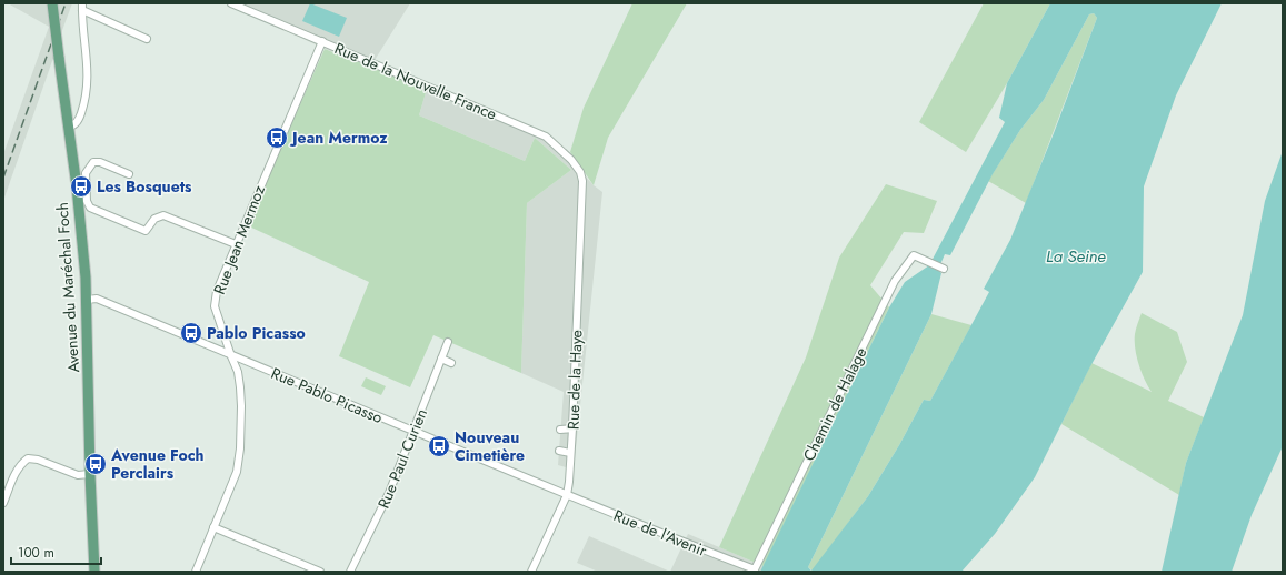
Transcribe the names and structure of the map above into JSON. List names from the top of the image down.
{
  "streets": {
    "main road": ["Avenue du Maréchal Foch"],
    "street": [
      "Rue de la Nouvelle France",
      "Rue Jean Mermoz",
      "Rue de la Haye",
      "Rue Pablo Picasso",
      "Chemin de Halage",
      "Rue Paul Curien",
      "Rue de l'Avenir"
    ]
  },
  "crossings": [
    ["Rue de la Nouvelle France", "Rue Jean Mermoz"],
    ["Rue de la Nouvelle France", "Rue de la Haye"],
    ["Rue Jean Mermoz", "Rue Pablo Picasso"],
    ["Avenue du Maréchal Foch", "Rue Pablo Picasso"],
    ["Rue de la Haye", "Rue Pablo Picasso"],
    ["Rue de la Haye", "Rue de l'Avenir"],
    ["Rue Pablo Picasso", "Rue Paul Curien"],
    ["Rue Pablo Picasso", "Rue de l'Avenir"],
    ["Chemin de Halage", "Rue de l'Avenir"]
  ],
  "water": ["La Seine"],
  "places": {
    "bus stop": [
      "Jean Mermoz",
      "Les Bosquets",
      "Pablo Picasso",
      "Nouveau Cimetière",
      "Avenue Foch Perclairs"
    ]
  },
  "scale_bar": "100 m"
}
